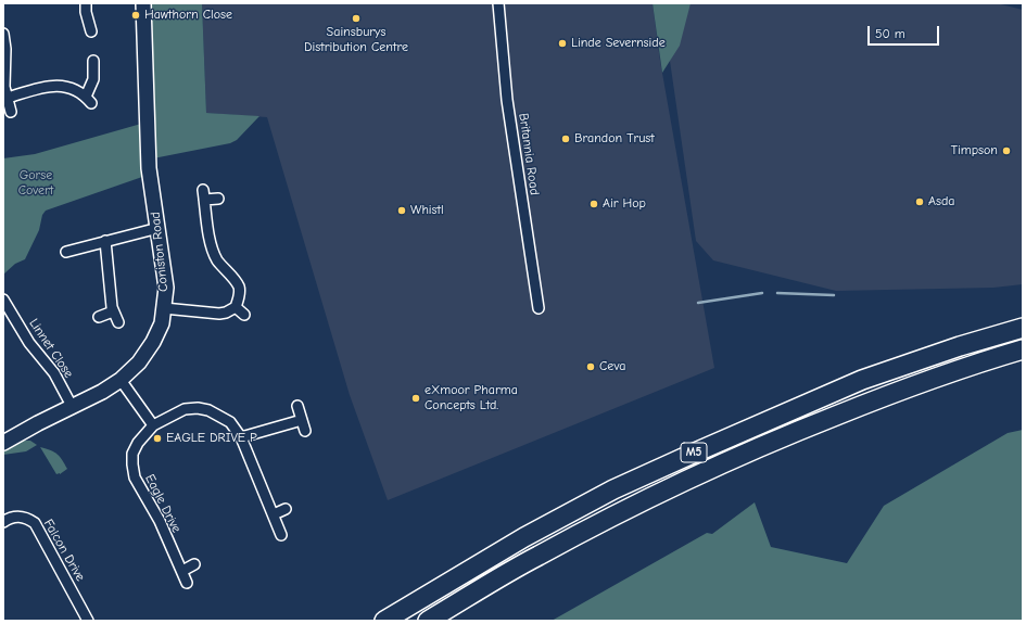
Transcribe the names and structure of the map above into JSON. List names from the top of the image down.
{
  "streets": {
    "highway": ["M5"],
    "street": [
      "Britannia Road",
      "Coniston Road",
      "Linnet Close",
      "Eagle Drive",
      "Falcon Drive"
    ]
  },
  "crossings": [
    ["Coniston Road", "Linnet Close"]
  ],
  "parks": ["Gorse Covert"],
  "places": [
    "Hawthorn Close",
    "Sainsburys Distribution Centre",
    "Linde Severnside",
    "Brandon Trust",
    "Timpson",
    "Asda",
    "Air Hop",
    "Whistl",
    "Ceva",
    "eXmoor Pharma Concepts Ltd.",
    "EAGLE DRIVE P"
  ],
  "scale_bar": "50 m"
}
